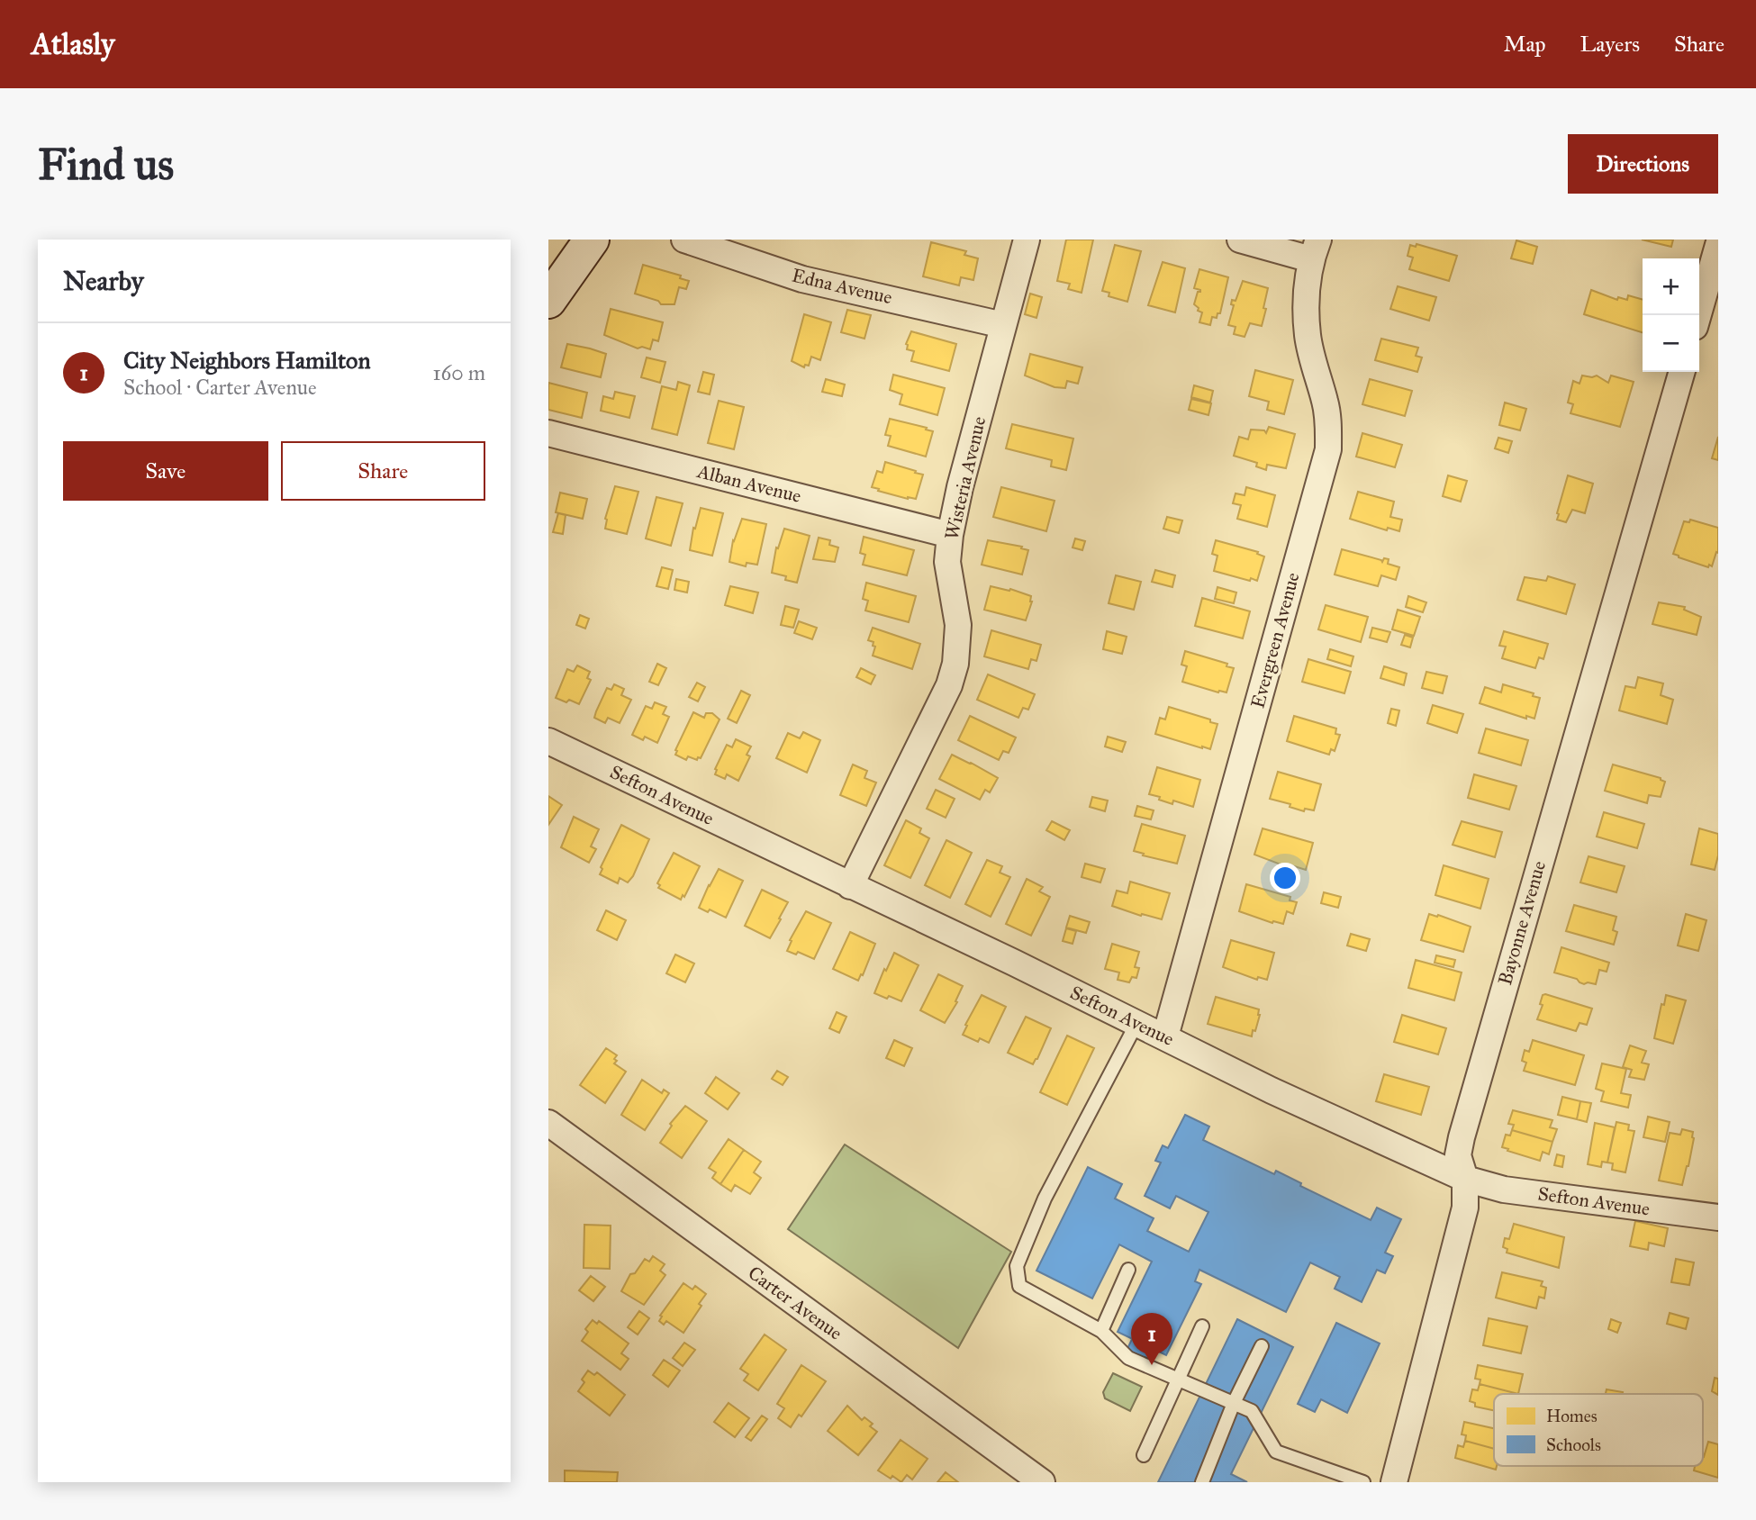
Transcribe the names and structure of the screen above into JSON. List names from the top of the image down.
{
  "streets": {
    "street": [
      "Edna Avenue",
      "Wisteria Avenue",
      "Alban Avenue",
      "Evergreen Avenue",
      "Sefton Avenue",
      "Bayonne Avenue",
      "Carter Avenue"
    ]
  },
  "crossings": [
    ["Edna Avenue", "Wisteria Avenue"],
    ["Wisteria Avenue", "Alban Avenue"],
    ["Wisteria Avenue", "Sefton Avenue"],
    ["Evergreen Avenue", "Sefton Avenue"],
    ["Sefton Avenue", "Bayonne Avenue"]
  ],
  "legend": ["Homes", "Schools"],
  "page": {
    "header": "Atlasly",
    "nav": ["Map", "Layers", "Share"],
    "buttons": [
      "Directions",
      ["Save", "Share"]
    ],
    "title": "Find us",
    "heading": "Nearby",
    "map_buttons": ["+", "−"],
    "list": [
      {
        "mark": "1",
        "name": "City Neighbors Hamilton",
        "note": "School · Carter Avenue",
        "value": "160 m"
      }
    ],
    "pins": "1"
  }
}
